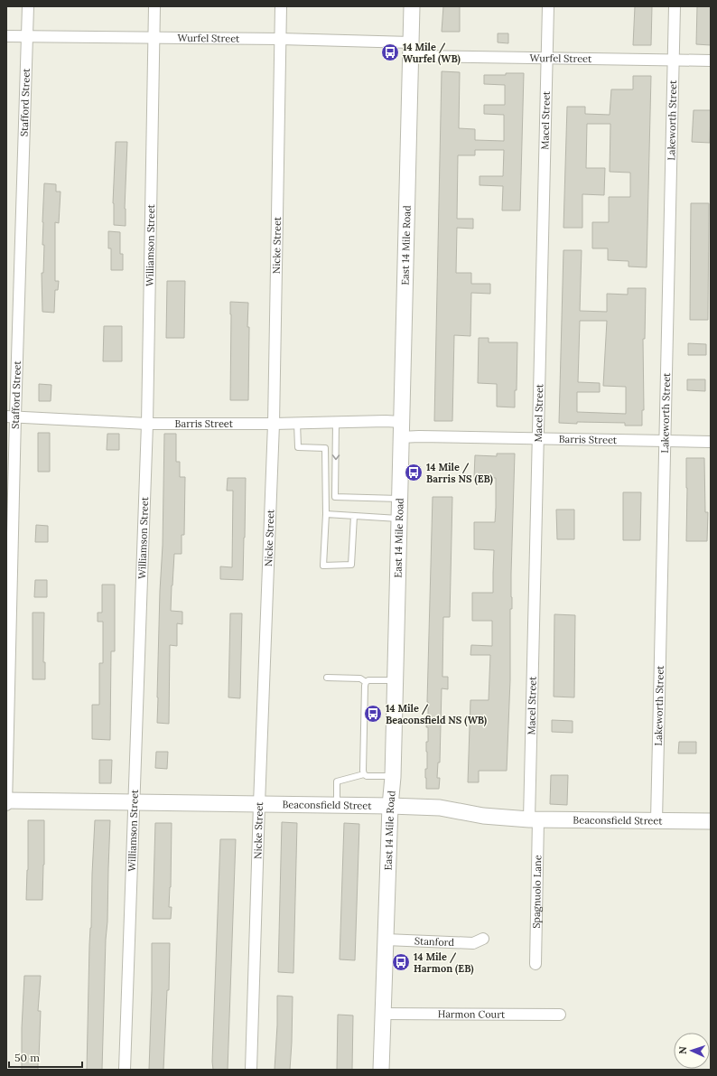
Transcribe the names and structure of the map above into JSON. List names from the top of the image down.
{
  "streets": {
    "main road": ["East 14 Mile Road", "Beaconsfield Street"],
    "street": [
      "Wurfel Street",
      "Stafford Street",
      "Macel Street",
      "Lakeworth Street",
      "Williamson Street",
      "Nicke Street",
      "Barris Street",
      "Spagnuolo Lane",
      "Stanford",
      "Harmon Court"
    ]
  },
  "crossings": [
    ["Wurfel Street", "Stafford Street"],
    ["Wurfel Street", "Macel Street"],
    ["Wurfel Street", "Lakeworth Street"],
    ["Wurfel Street", "Williamson Street"],
    ["Wurfel Street", "Nicke Street"],
    ["Wurfel Street", "East 14 Mile Road"],
    ["Stafford Street", "Barris Street"],
    ["Stafford Street", "Beaconsfield Street"],
    ["Macel Street", "Barris Street"],
    ["Macel Street", "Beaconsfield Street"],
    ["Macel Street", "Spagnuolo Lane"],
    ["Lakeworth Street", "Barris Street"],
    ["Lakeworth Street", "Beaconsfield Street"],
    ["Williamson Street", "Barris Street"],
    ["Williamson Street", "Beaconsfield Street"],
    ["Nicke Street", "Barris Street"],
    ["Nicke Street", "Beaconsfield Street"],
    ["East 14 Mile Road", "Barris Street"],
    ["East 14 Mile Road", "Beaconsfield Street"],
    ["East 14 Mile Road", "Stanford"],
    ["East 14 Mile Road", "Harmon Court"],
    ["Beaconsfield Street", "Spagnuolo Lane"]
  ],
  "places": {
    "bus stop": [
      "14 Mile / Wurfel (WB)",
      "14 Mile / Barris NS (EB)",
      "14 Mile / Beaconsfield NS (WB)",
      "14 Mile / Harmon (EB)"
    ]
  },
  "scale_bar": "50 m",
  "north": "left"
}
